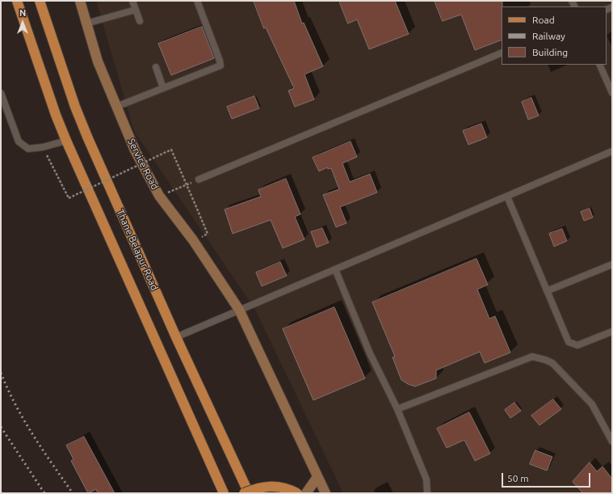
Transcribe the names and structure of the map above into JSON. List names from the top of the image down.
{
  "streets": {
    "main road": ["Thane Belapur Road"],
    "street": ["Service Road"]
  },
  "legend": ["Road", "Railway", "Building"],
  "scale_bar": "50 m",
  "north": "top"
}
